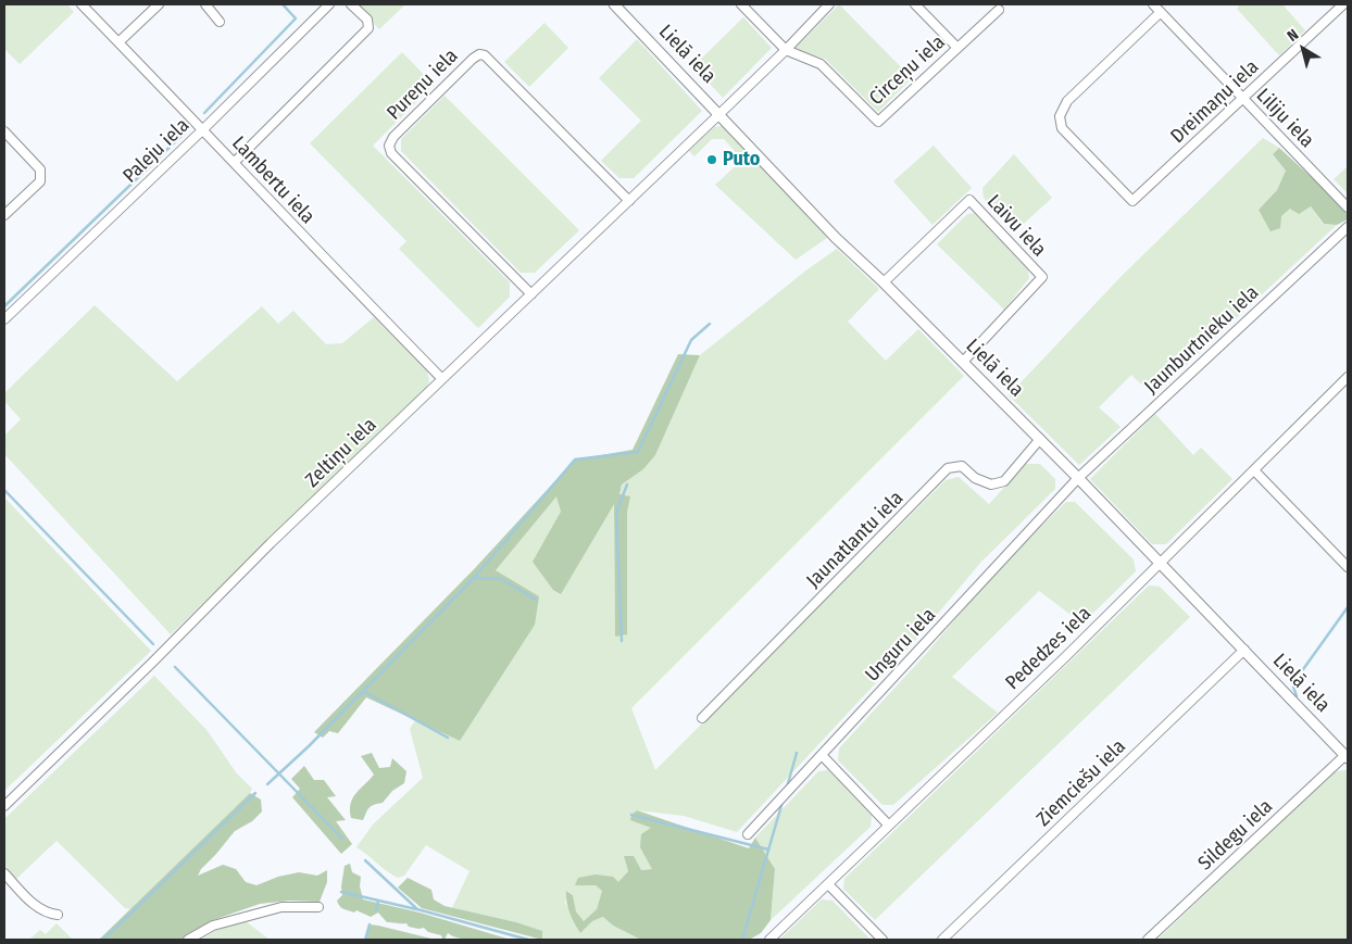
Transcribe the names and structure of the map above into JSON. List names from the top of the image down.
{
  "streets": {
    "street": [
      "Lielā iela",
      "Circeņu iela",
      "Pureņu iela",
      "Dreimaņu iela",
      "Liliju iela",
      "Paleju iela",
      "Lambertu iela",
      "Laivu iela",
      "Jaunburtnieku iela",
      "Zeltiņu iela",
      "Jaunatlantu iela",
      "Unguru iela",
      "Pededzes iela",
      "Ziemciešu iela",
      "Sildegu iela"
    ]
  },
  "crossings": [
    ["Lielā iela", "Laivu iela"],
    ["Lielā iela", "Jaunburtnieku iela"],
    ["Lielā iela", "Zeltiņu iela"],
    ["Lielā iela", "Jaunatlantu iela"],
    ["Lielā iela", "Unguru iela"],
    ["Lielā iela", "Pededzes iela"],
    ["Lielā iela", "Ziemciešu iela"],
    ["Lielā iela", "Sildegu iela"],
    ["Pureņu iela", "Zeltiņu iela"],
    ["Dreimaņu iela", "Liliju iela"],
    ["Paleju iela", "Lambertu iela"],
    ["Lambertu iela", "Zeltiņu iela"],
    ["Jaunburtnieku iela", "Unguru iela"]
  ],
  "places": ["Puto"],
  "north": "top left"
}
